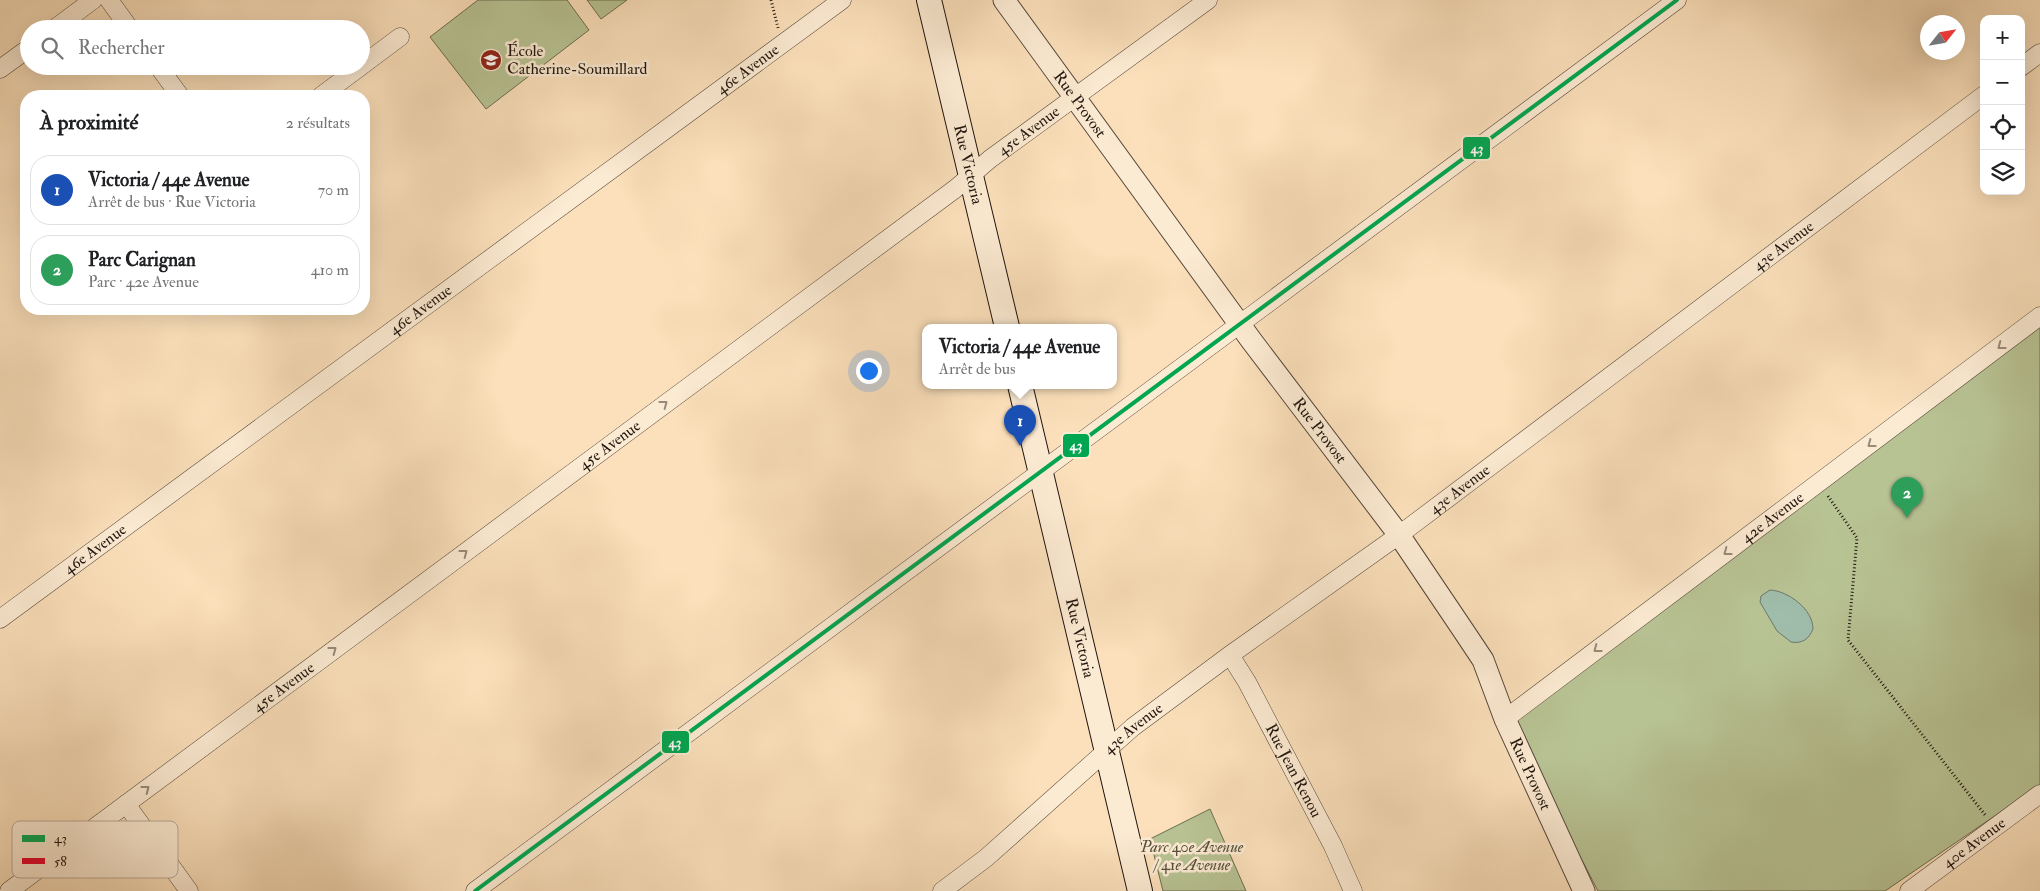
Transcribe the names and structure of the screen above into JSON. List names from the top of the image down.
{
  "streets": {
    "main road": ["Rue Victoria"],
    "street": [
      "46e Avenue",
      "Rue Provost",
      "45e Avenue",
      "43e Avenue",
      "42e Avenue",
      "Rue Jean Renou",
      "40e Avenue"
    ]
  },
  "crossings": [
    ["Rue Provost", "45e Avenue"],
    ["Rue Provost", "43e Avenue"],
    ["Rue Provost", "42e Avenue"],
    ["45e Avenue", "Rue Victoria"],
    ["Rue Victoria", "43e Avenue"],
    ["43e Avenue", "Rue Jean Renou"]
  ],
  "one_way": ["45e Avenue", "42e Avenue"],
  "parks": ["Parc 40e Avenue / 41e Avenue"],
  "places": {
    "school or university": ["École Catherine-Soumillard"]
  },
  "lines": ["transit line 43"],
  "legend": ["43", "58"],
  "north": "top right",
  "page": {
    "map_buttons": ["+", "−"],
    "search": "Rechercher",
    "heading": ["À proximité", "2 résultats"],
    "list": [
      {
        "mark": "1",
        "name": "Victoria / 44e Avenue",
        "note": "Arrêt de bus · Rue Victoria",
        "value": "70 m"
      },
      {
        "mark": "2",
        "name": "Parc Carignan",
        "note": "Parc · 42e Avenue",
        "value": "410 m"
      }
    ],
    "popup": ["Victoria / 44e Avenue", "Arrêt de bus"],
    "pins": ["1", "2"]
  }
}
